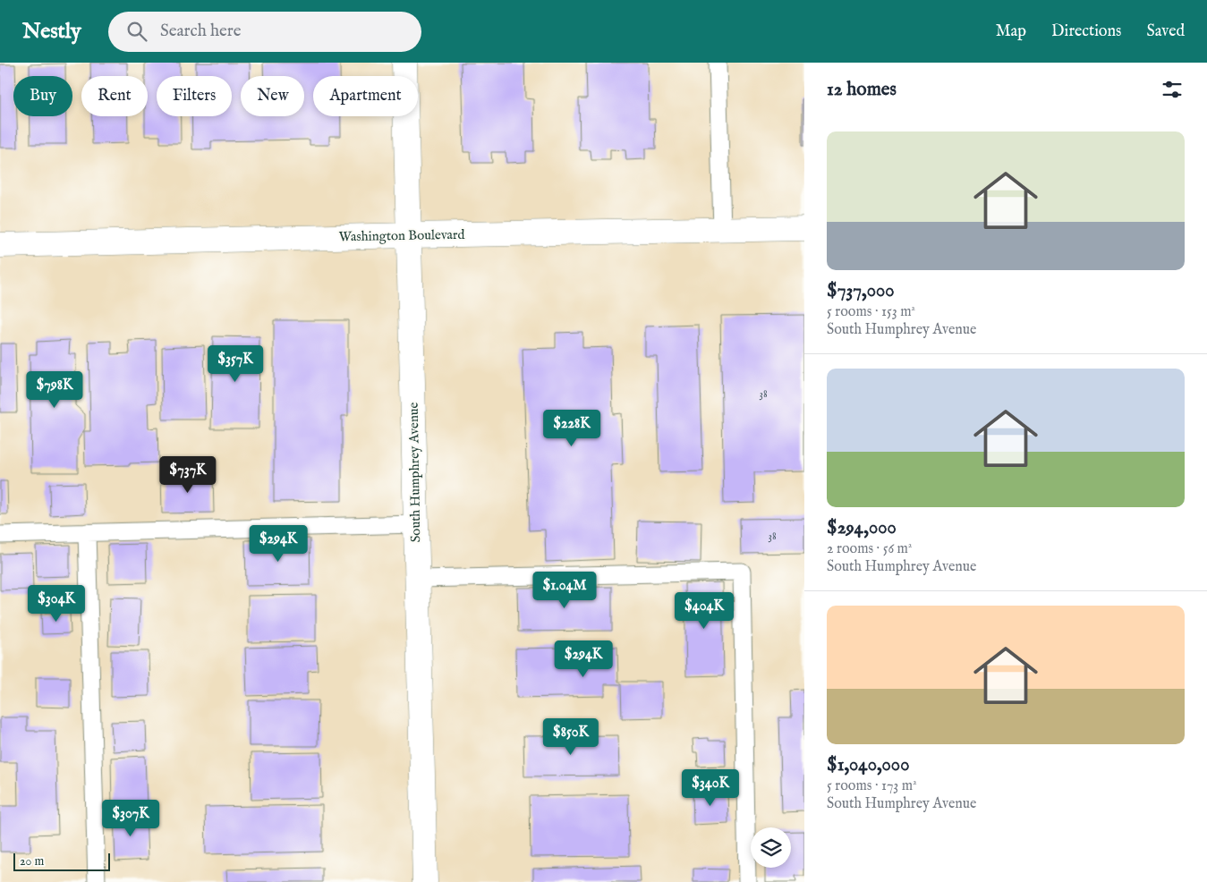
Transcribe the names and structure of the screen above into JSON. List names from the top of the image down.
{
  "streets": {
    "street": ["Washington Boulevard", "South Humphrey Avenue"]
  },
  "crossings": [
    ["Washington Boulevard", "South Humphrey Avenue"]
  ],
  "house_numbers": ["38", "38"],
  "scale_bar": "20 m",
  "page": {
    "header": "Nestly",
    "search": "Search here",
    "nav": ["Map", "Directions", "Saved"],
    "heading": "12 homes",
    "chip": [
      "Buy",
      "Rent",
      "Filters",
      "New",
      "Apartment"
    ],
    "list": [
      {
        "name": "$737,000",
        "note": "5 rooms · 153 m² · South Humphrey Avenue"
      },
      {
        "name": "$294,000",
        "note": "2 rooms · 56 m² · South Humphrey Avenue"
      },
      {
        "name": "$1,040,000",
        "note": "5 rooms · 173 m² · South Humphrey Avenue"
      }
    ],
    "price": [
      "$357K",
      "$798K",
      "$228K",
      "$737K",
      "$294K",
      "$1.04M",
      "$304K",
      "$404K",
      "$294K",
      "$850K",
      "$340K",
      "$307K"
    ],
    "scale": "20 m"
  }
}
